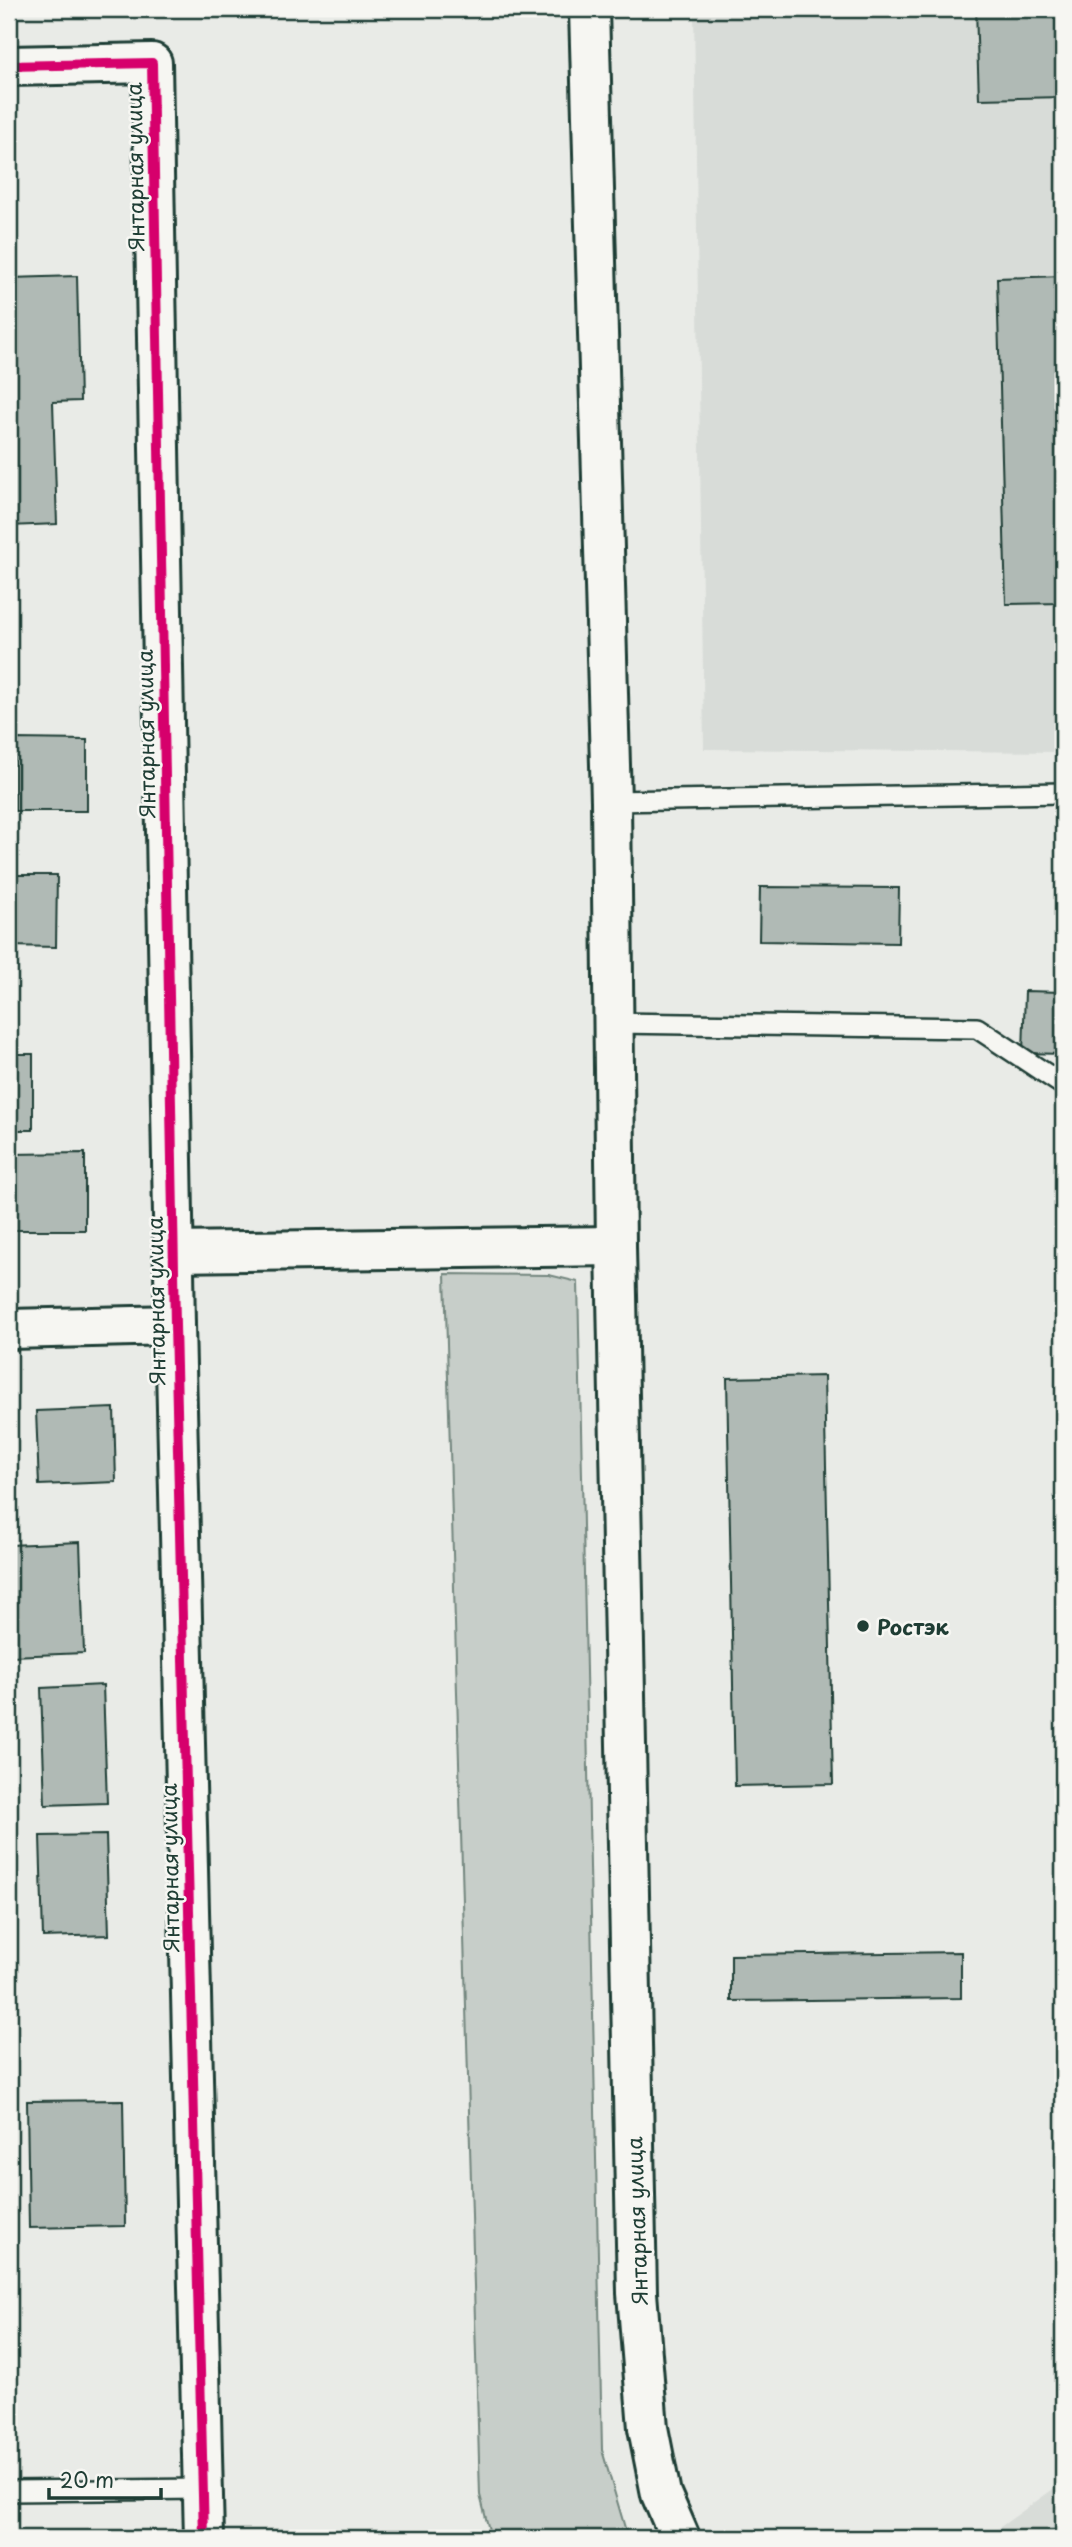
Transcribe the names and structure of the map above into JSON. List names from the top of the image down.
{
  "streets": {
    "street": ["Янтарная улица"]
  },
  "places": ["Ростэк"],
  "scale_bar": "20 m"
}
